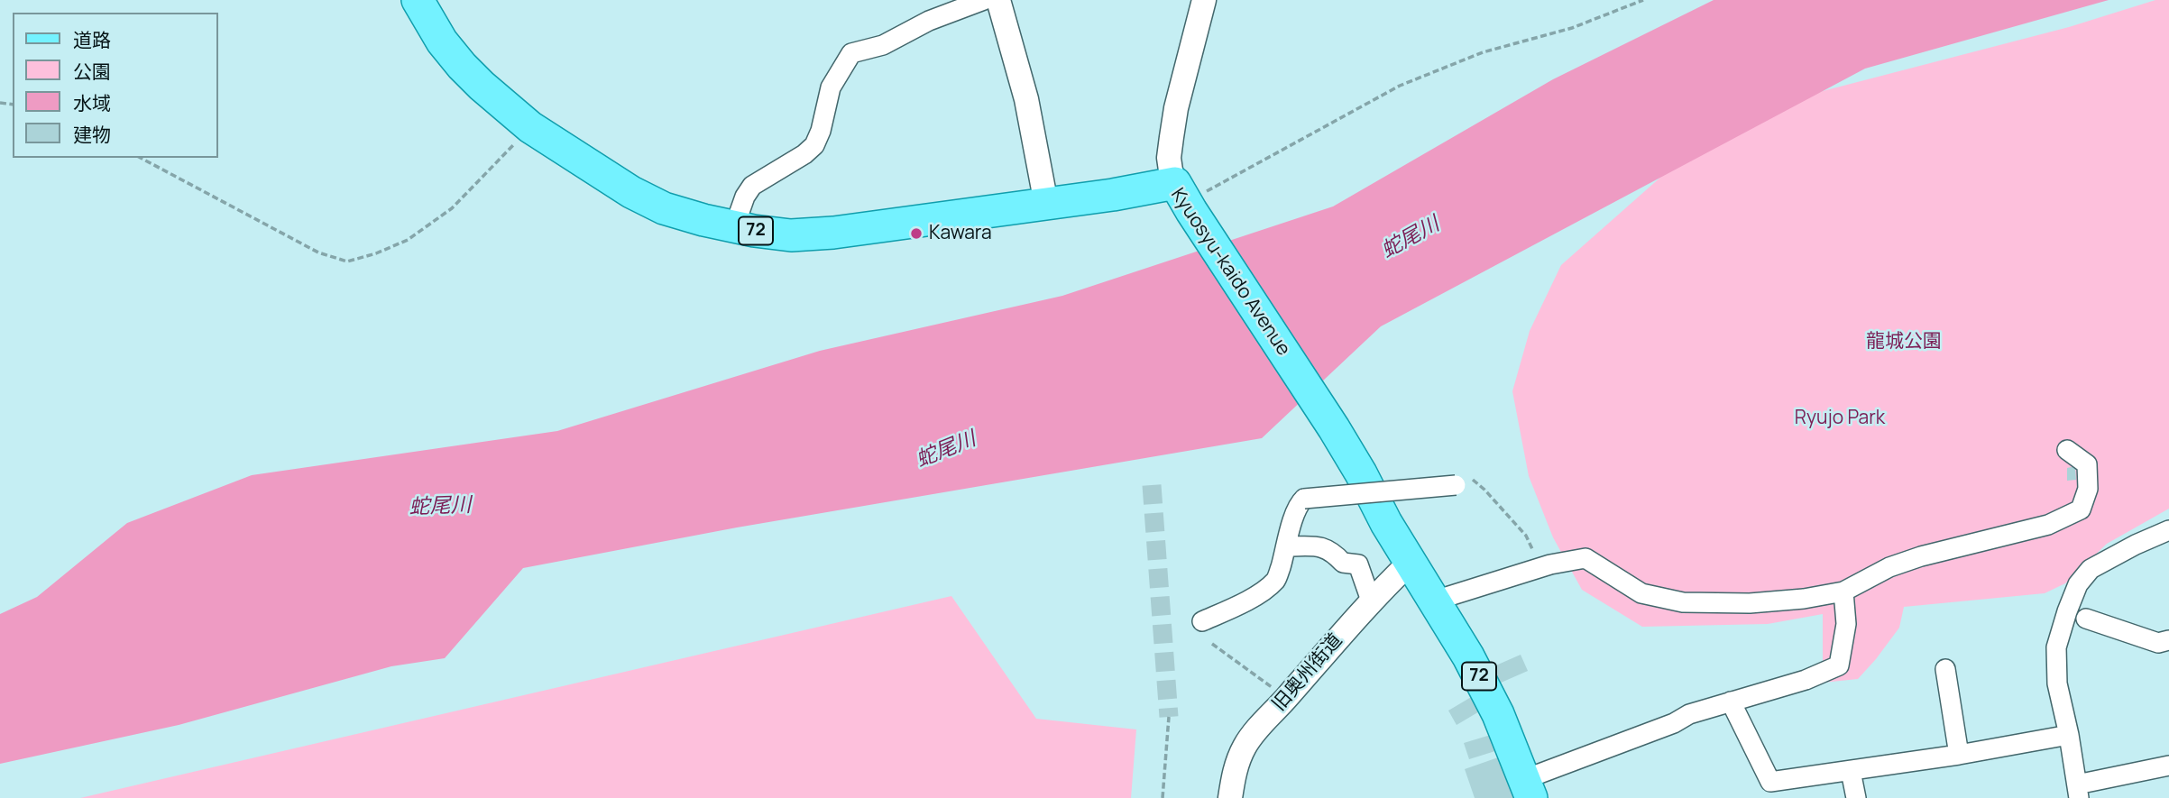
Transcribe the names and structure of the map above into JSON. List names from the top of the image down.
{
  "streets": {
    "main road": ["72", "Kyuosyu-kaido Avenue"],
    "street": ["旧奥州街道"]
  },
  "crossings": [
    ["Kyuosyu-kaido Avenue", "旧奥州街道"]
  ],
  "water": ["蛇尾川"],
  "parks": ["龍城公園", "Ryujo Park"],
  "places": ["Kawara"],
  "legend": [
    "道路",
    "公園",
    "水域",
    "建物"
  ]
}
